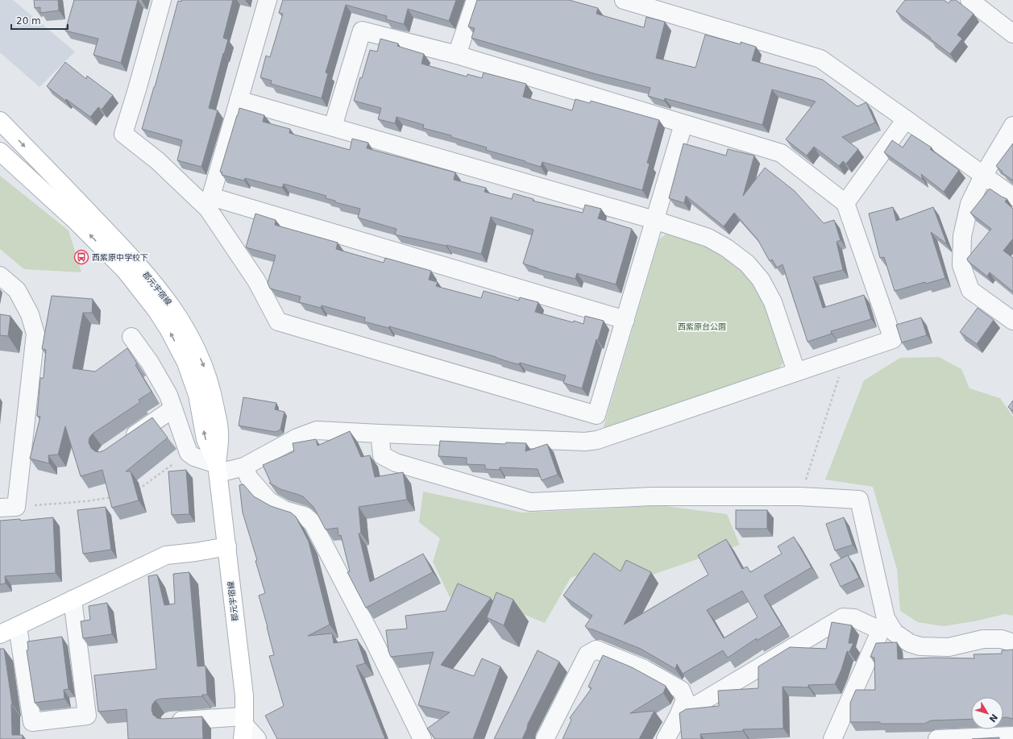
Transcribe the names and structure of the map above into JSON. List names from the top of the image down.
{
  "streets": {
    "street": ["郡元宇宿線"]
  },
  "parks": ["西紫原台公園"],
  "places": {
    "bus stop": ["西紫原中学校下"]
  },
  "scale_bar": "20 m",
  "north": "bottom right"
}
